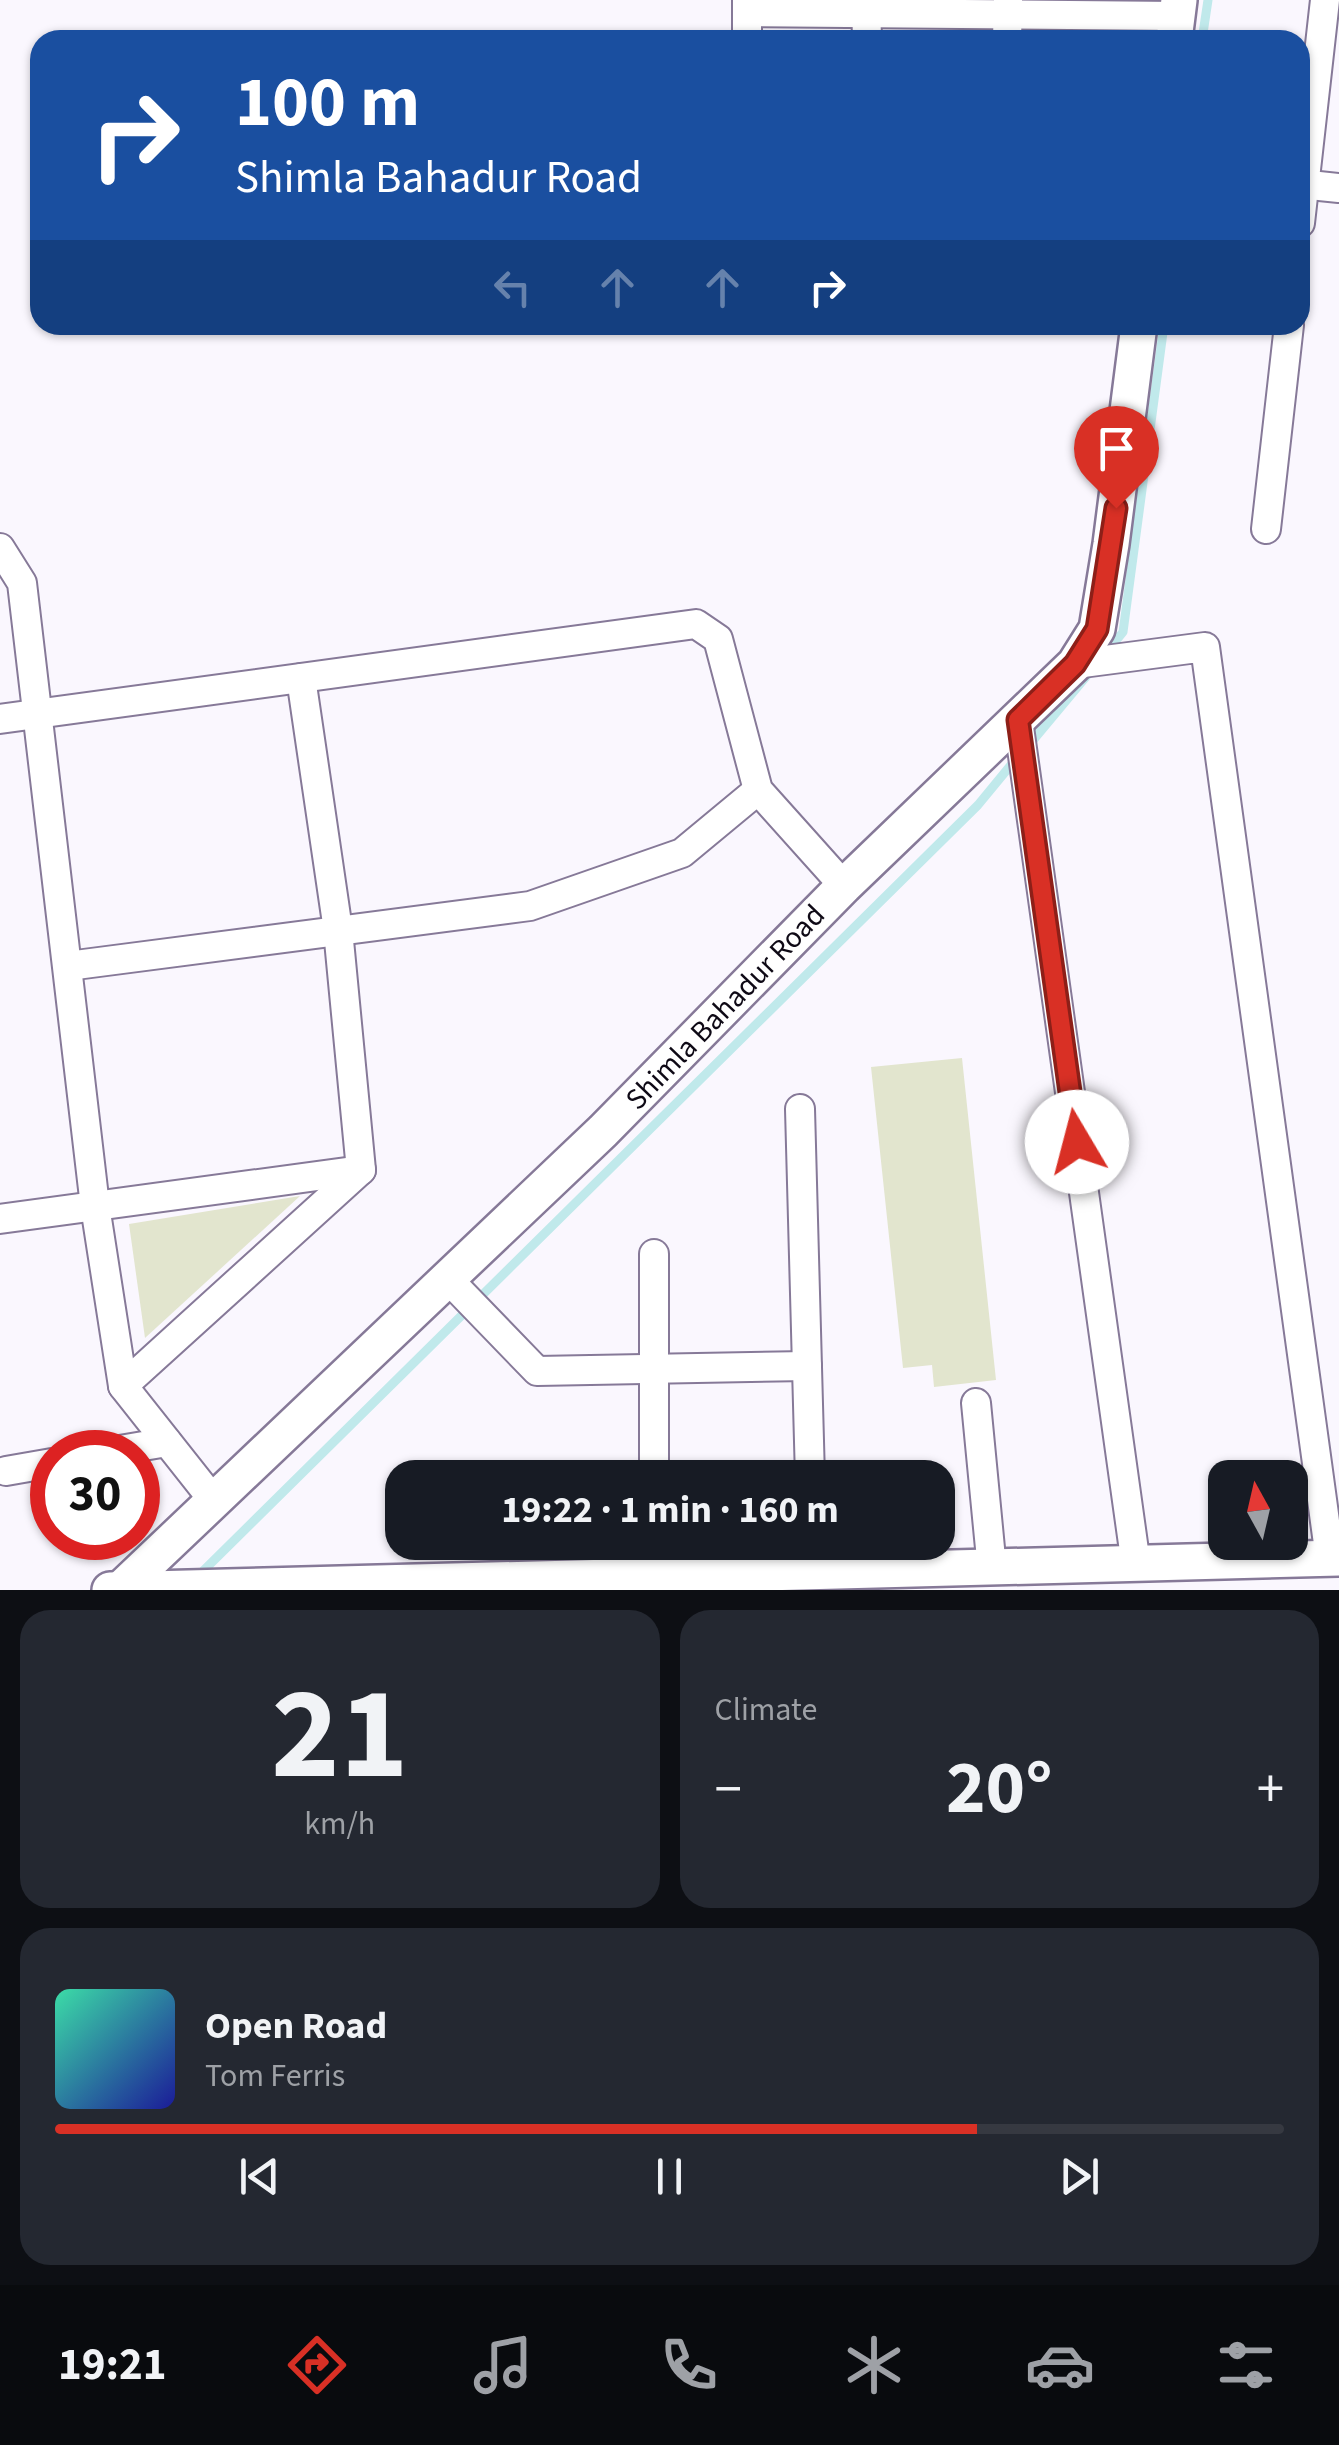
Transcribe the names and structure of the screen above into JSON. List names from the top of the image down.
{
  "streets": {
    "street": ["Shimla Bahadur Road"]
  },
  "north": "top",
  "page": {
    "turn": ["100 m", "Shimla Bahadur Road"],
    "limit": "30",
    "trip": "19:22 · 1 min · 160 m",
    "tile": [
      ["21", "km/h"],
      "Climate"
    ],
    "heat": ["−", "20°", "+"],
    "song": ["Open Road", "Tom Ferris"],
    "tabs": "19:21"
  }
}
